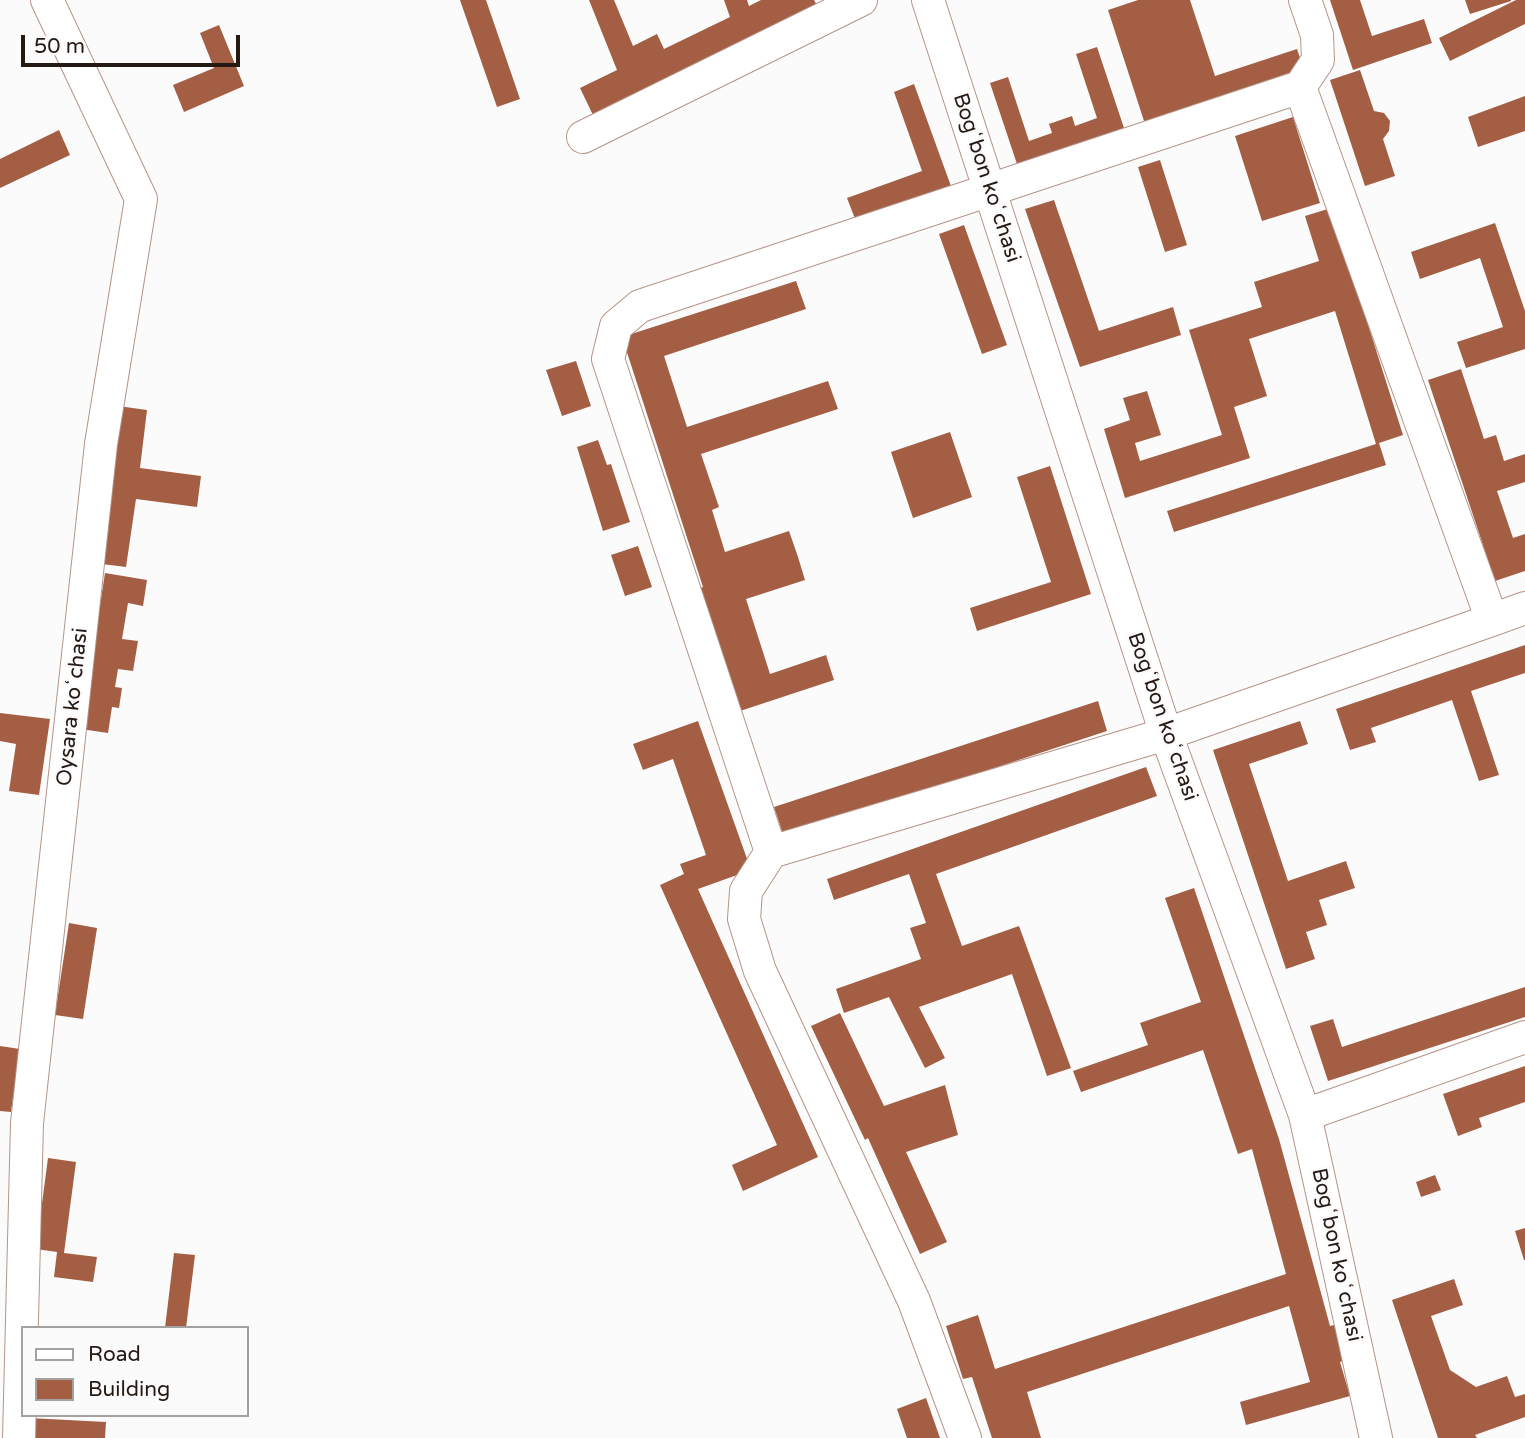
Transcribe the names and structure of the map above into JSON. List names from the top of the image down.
{
  "streets": {
    "street": ["Bogʻbon koʻchasi", "Oysara koʻchasi"]
  },
  "legend": ["Road", "Building"],
  "scale_bar": "50 m"
}
